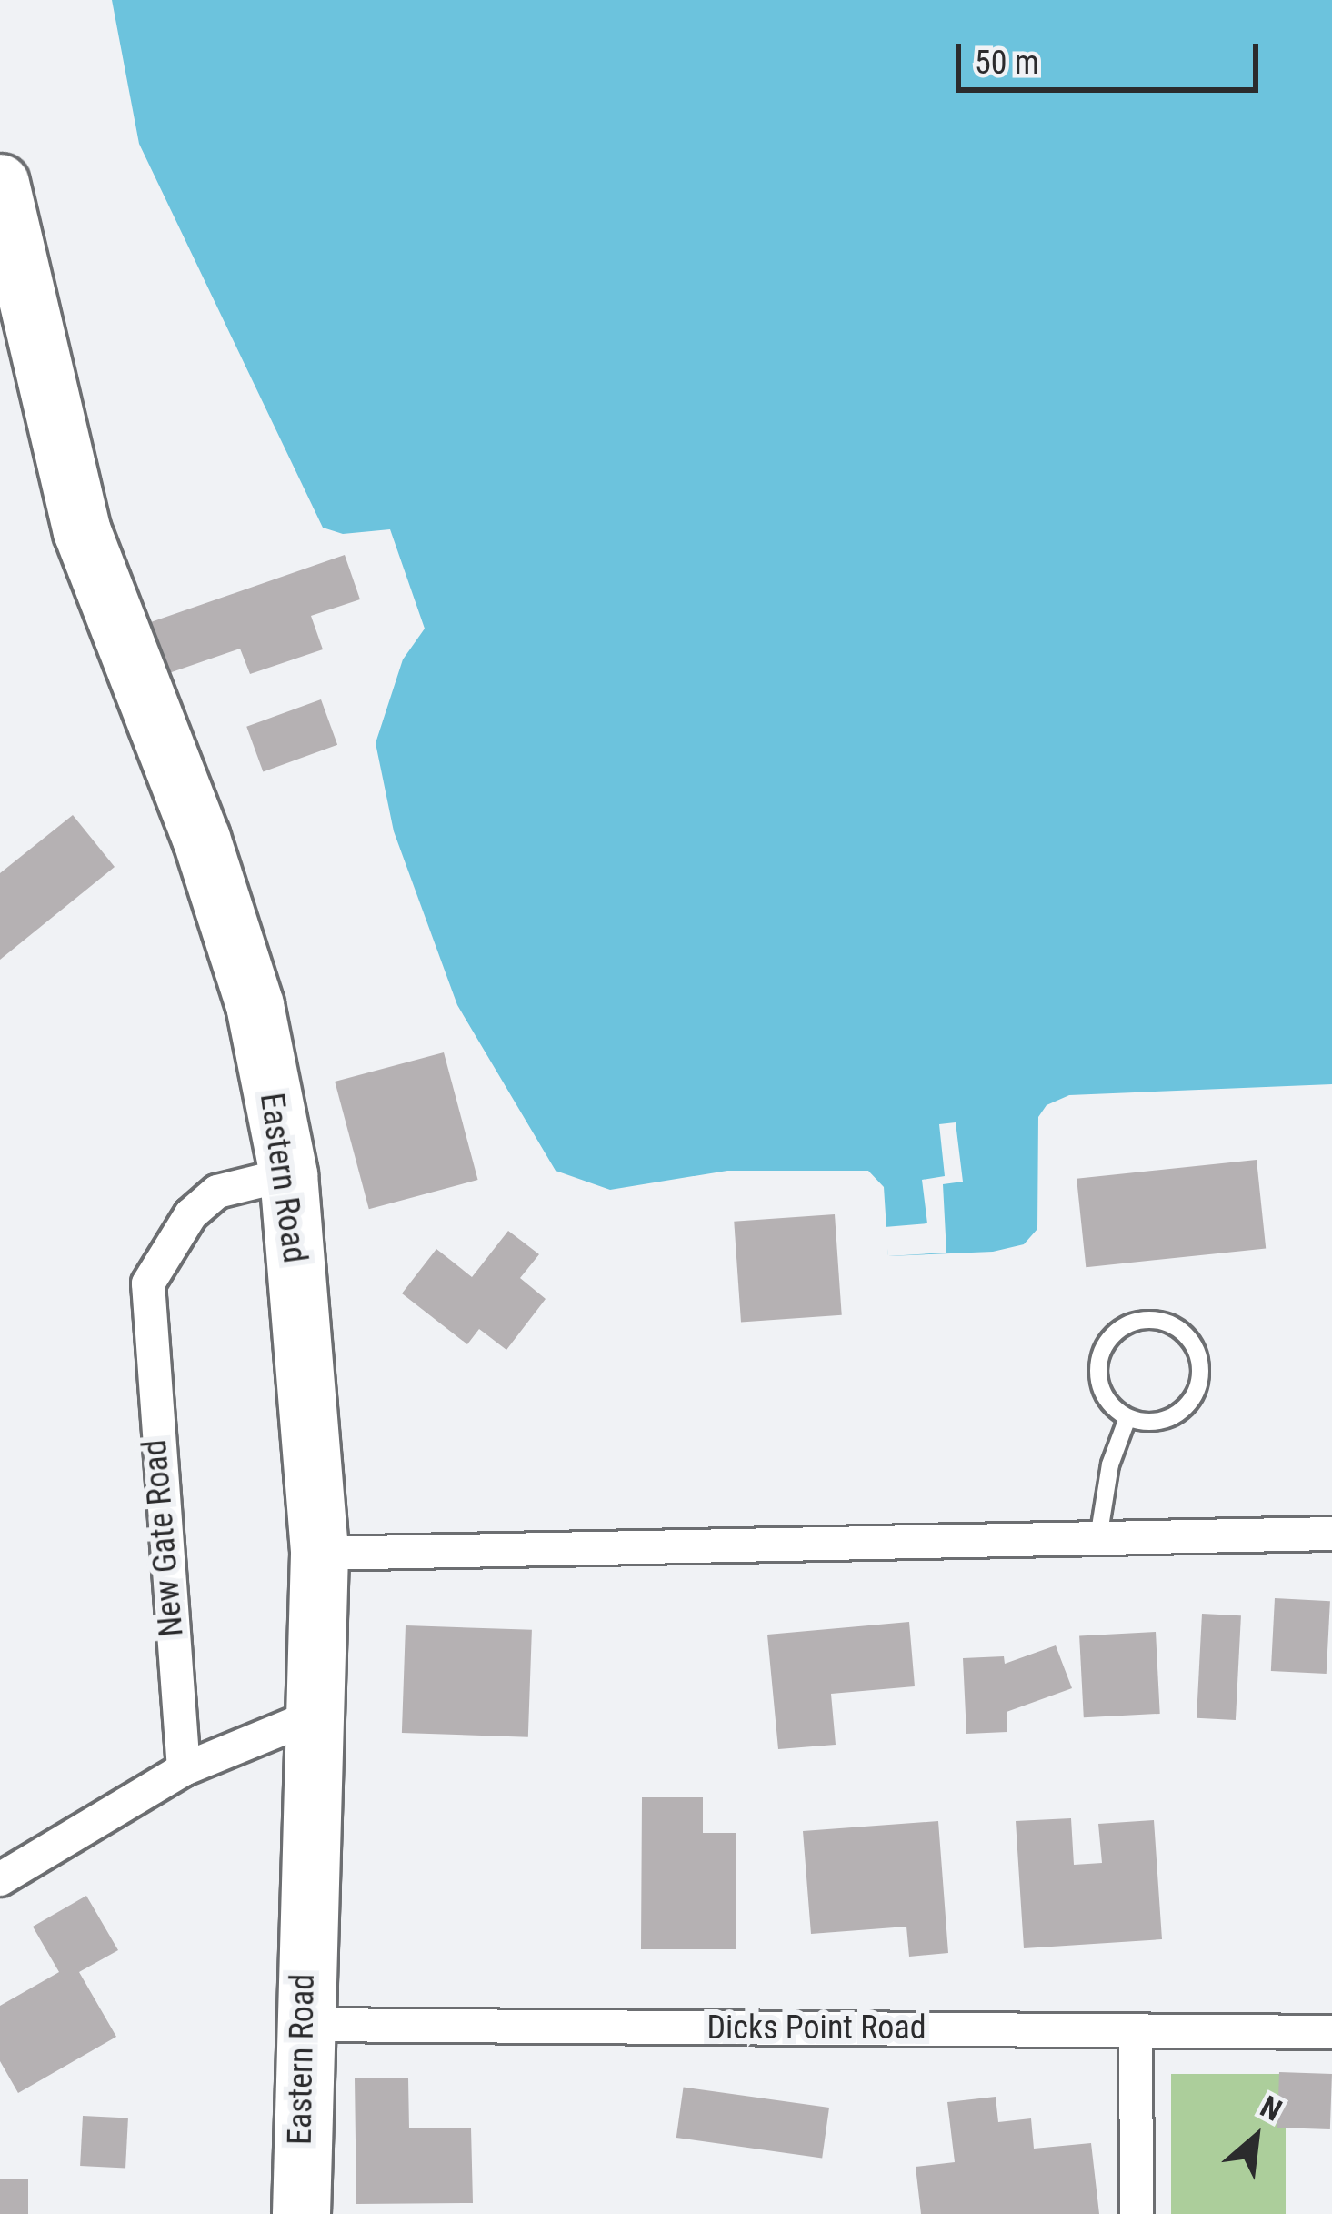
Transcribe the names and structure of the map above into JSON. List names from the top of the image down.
{
  "streets": {
    "highway": ["Eastern Road"],
    "street": ["New Gate Road", "Dicks Point Road"]
  },
  "crossings": [
    ["Eastern Road", "New Gate Road"],
    ["Eastern Road", "Dicks Point Road"]
  ],
  "scale_bar": "50 m",
  "north": "top right"
}
